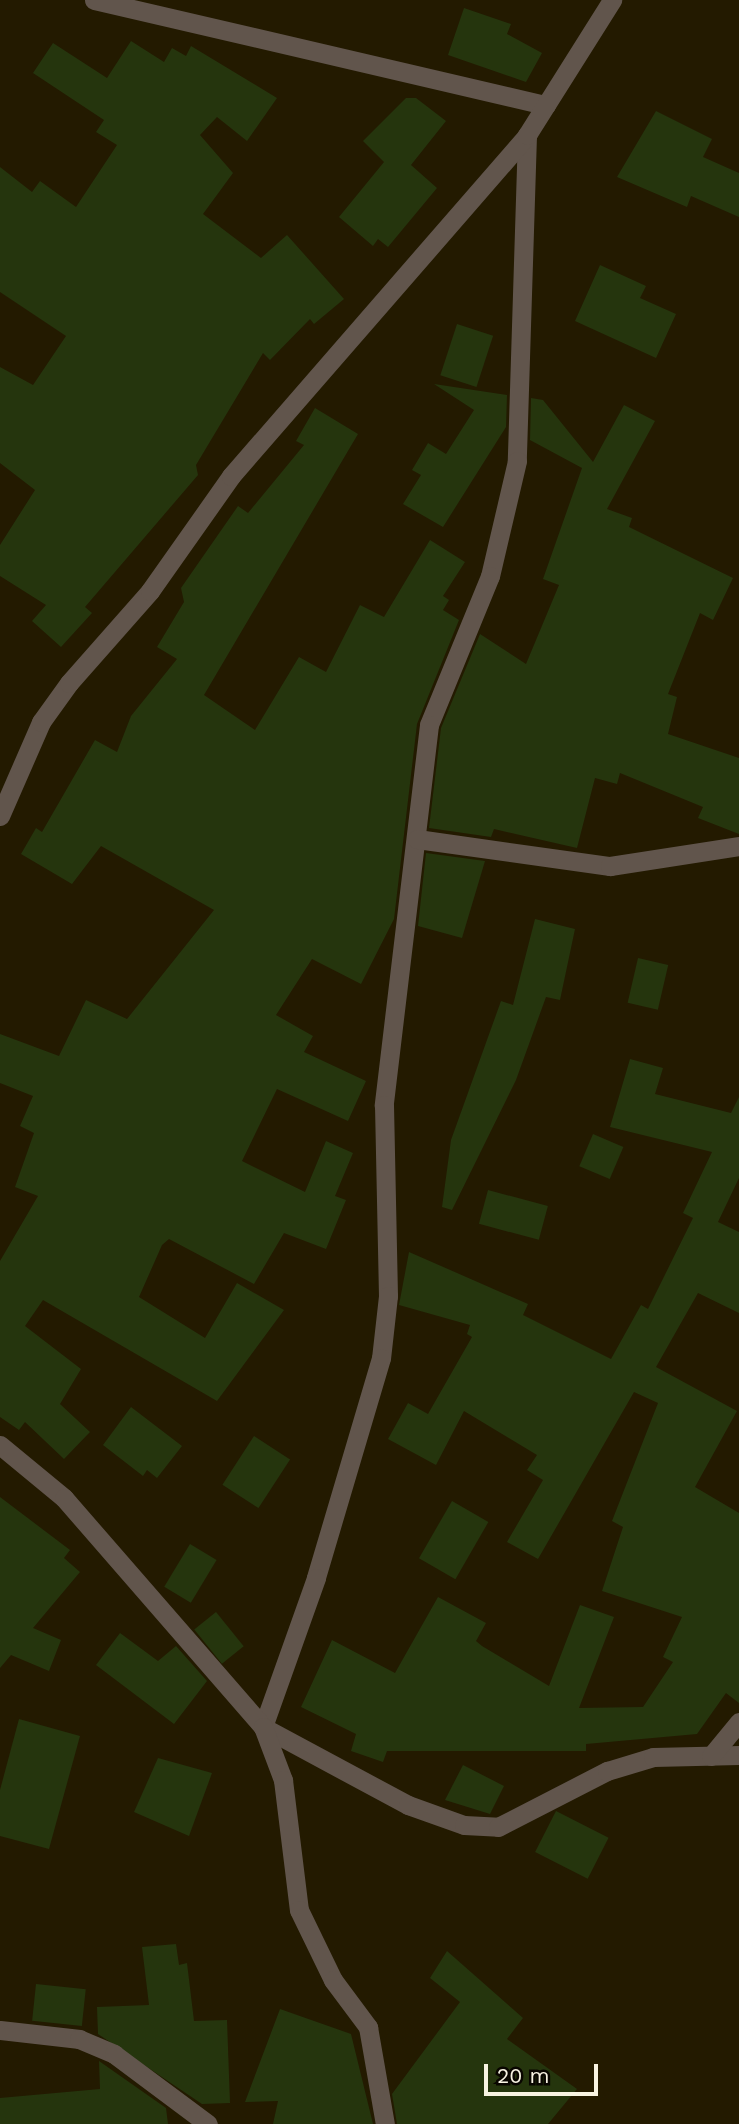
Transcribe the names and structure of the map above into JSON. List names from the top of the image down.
{
  "scale_bar": "20 m"
}
